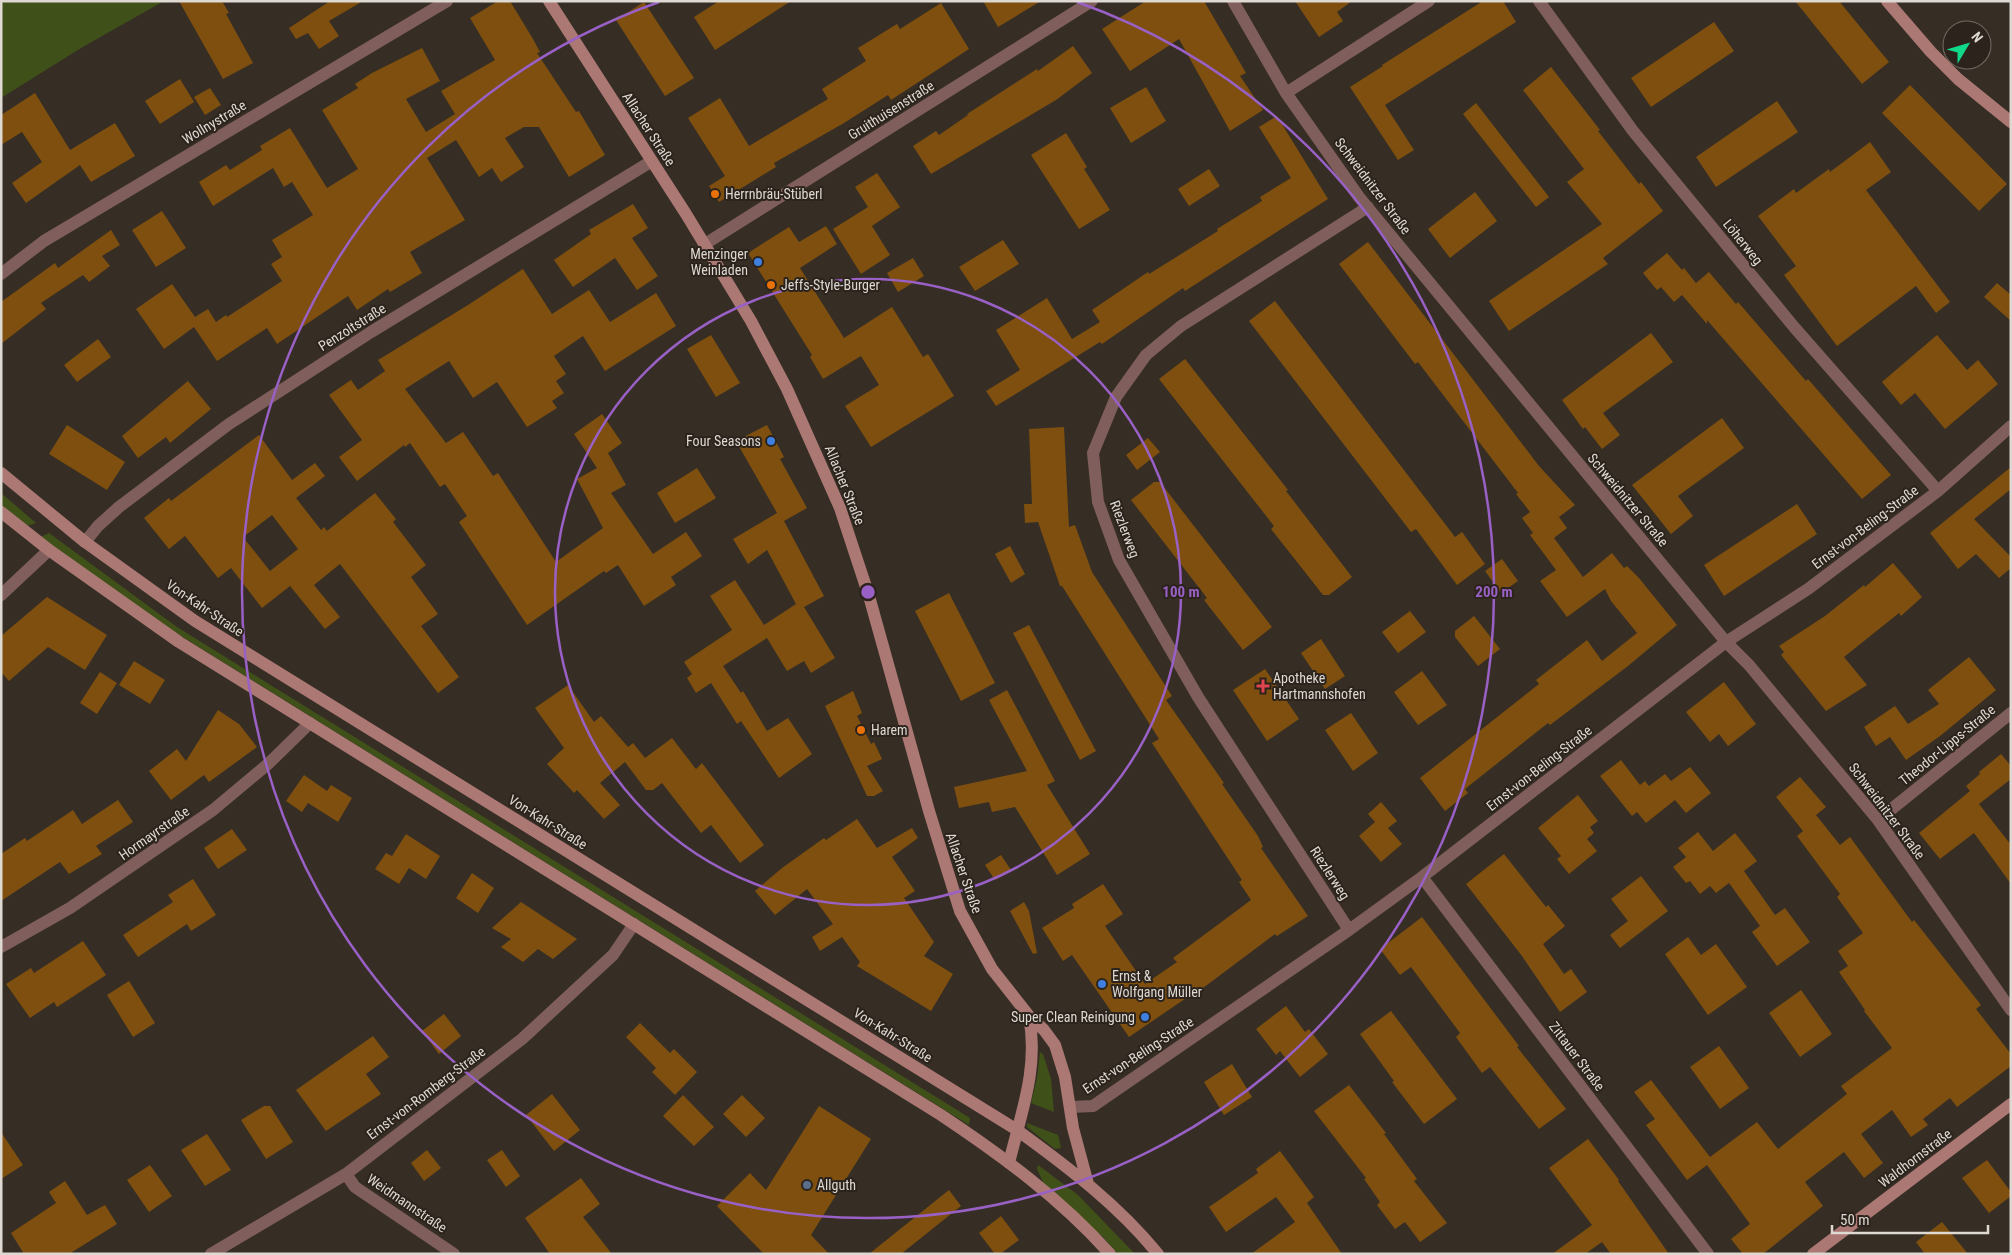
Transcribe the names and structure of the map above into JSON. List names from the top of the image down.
{
  "streets": {
    "main road": ["Allacher Straße", "Von-Kahr-Straße", "Waldhornstraße"],
    "street": [
      "Gruithuisenstraße",
      "Wollnystraße",
      "Schweidnitzer Straße",
      "Löherweg",
      "Penzoltstraße",
      "Ernst-von-Beling-Straße",
      "Riezlerweg",
      "Theodor-Lipps-Straße",
      "Hormayrstraße",
      "Zittauer Straße",
      "Ernst-von-Romberg-Straße",
      "Weidmannstraße"
    ]
  },
  "crossings": [
    ["Gruithuisenstraße", "Allacher Straße"],
    ["Allacher Straße", "Penzoltstraße"],
    ["Allacher Straße", "Ernst-von-Beling-Straße"],
    ["Allacher Straße", "Von-Kahr-Straße"],
    ["Schweidnitzer Straße", "Ernst-von-Beling-Straße"],
    ["Schweidnitzer Straße", "Riezlerweg"],
    ["Schweidnitzer Straße", "Theodor-Lipps-Straße"],
    ["Löherweg", "Ernst-von-Beling-Straße"],
    ["Penzoltstraße", "Von-Kahr-Straße"],
    ["Ernst-von-Beling-Straße", "Riezlerweg"],
    ["Ernst-von-Beling-Straße", "Zittauer Straße"],
    ["Ernst-von-Romberg-Straße", "Weidmannstraße"]
  ],
  "places": {
    "other": [
      "Herrnbräu-Stüberl",
      "Menzinger Weinladen",
      "Jeffs-Style-Burger",
      "Four Seasons",
      "Harem",
      "Ernst & Wolfgang Müller",
      "Super Clean Reinigung",
      "Allguth"
    ],
    "health": ["Apotheke Hartmannshofen"]
  },
  "scale_bar": "50 m",
  "north": "top right",
  "rings": ["100 m", "200 m"]
}
